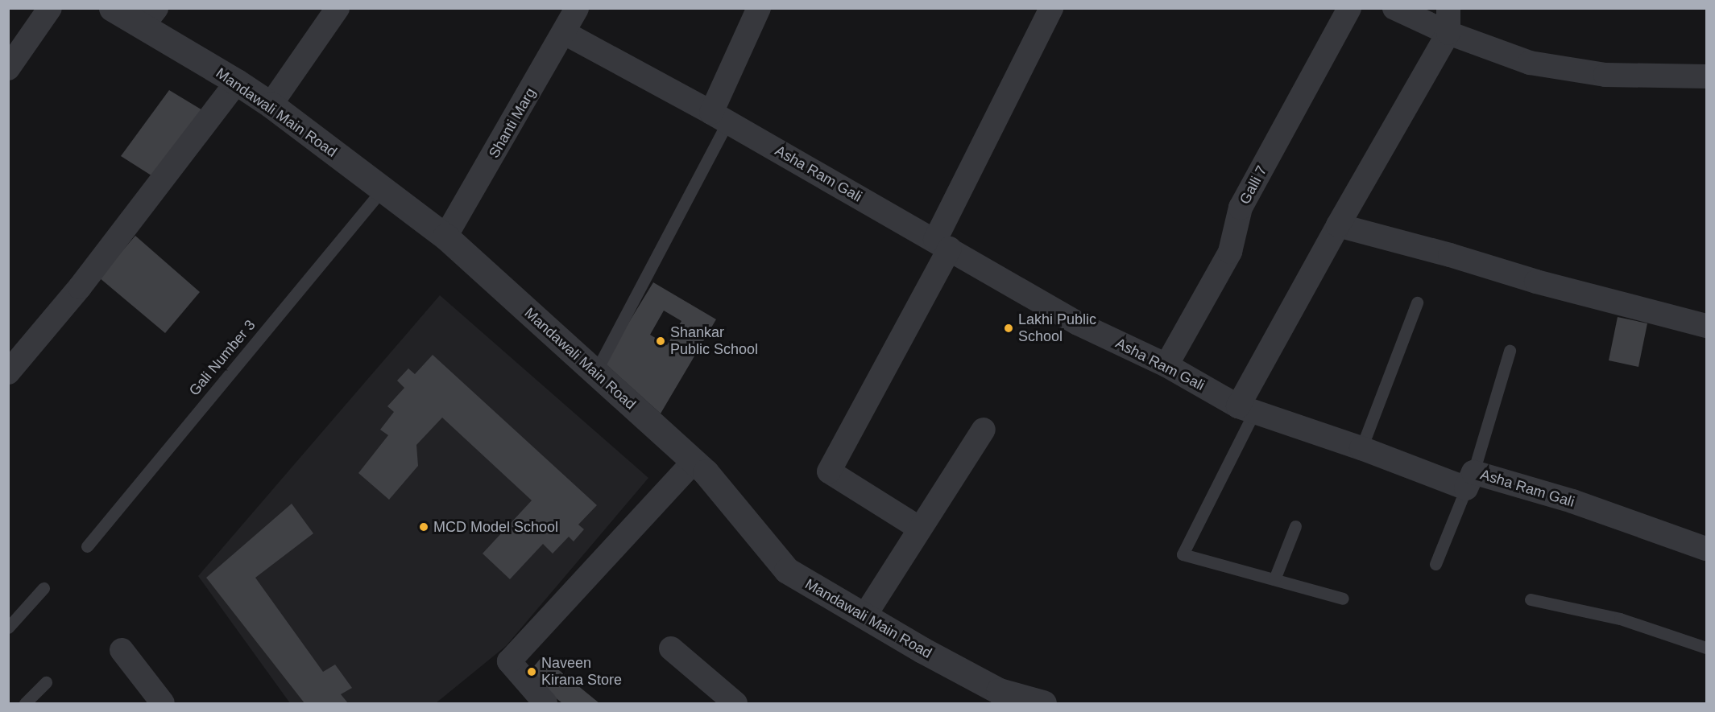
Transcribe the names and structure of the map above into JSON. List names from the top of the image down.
{
  "streets": {
    "street": [
      "Mandawali Main Road",
      "Shanti Marg",
      "Asha Ram Gali",
      "Galli 7"
    ],
    "lane": ["Gali Number 3"]
  },
  "crossings": [
    ["Mandawali Main Road", "Shanti Marg"],
    ["Mandawali Main Road", "Gali Number 3"],
    ["Shanti Marg", "Asha Ram Gali"],
    ["Asha Ram Gali", "Galli 7"]
  ],
  "places": [
    "Lakhi Public School",
    "Shankar Public School",
    "MCD Model School",
    "Naveen Kirana Store"
  ]
}
